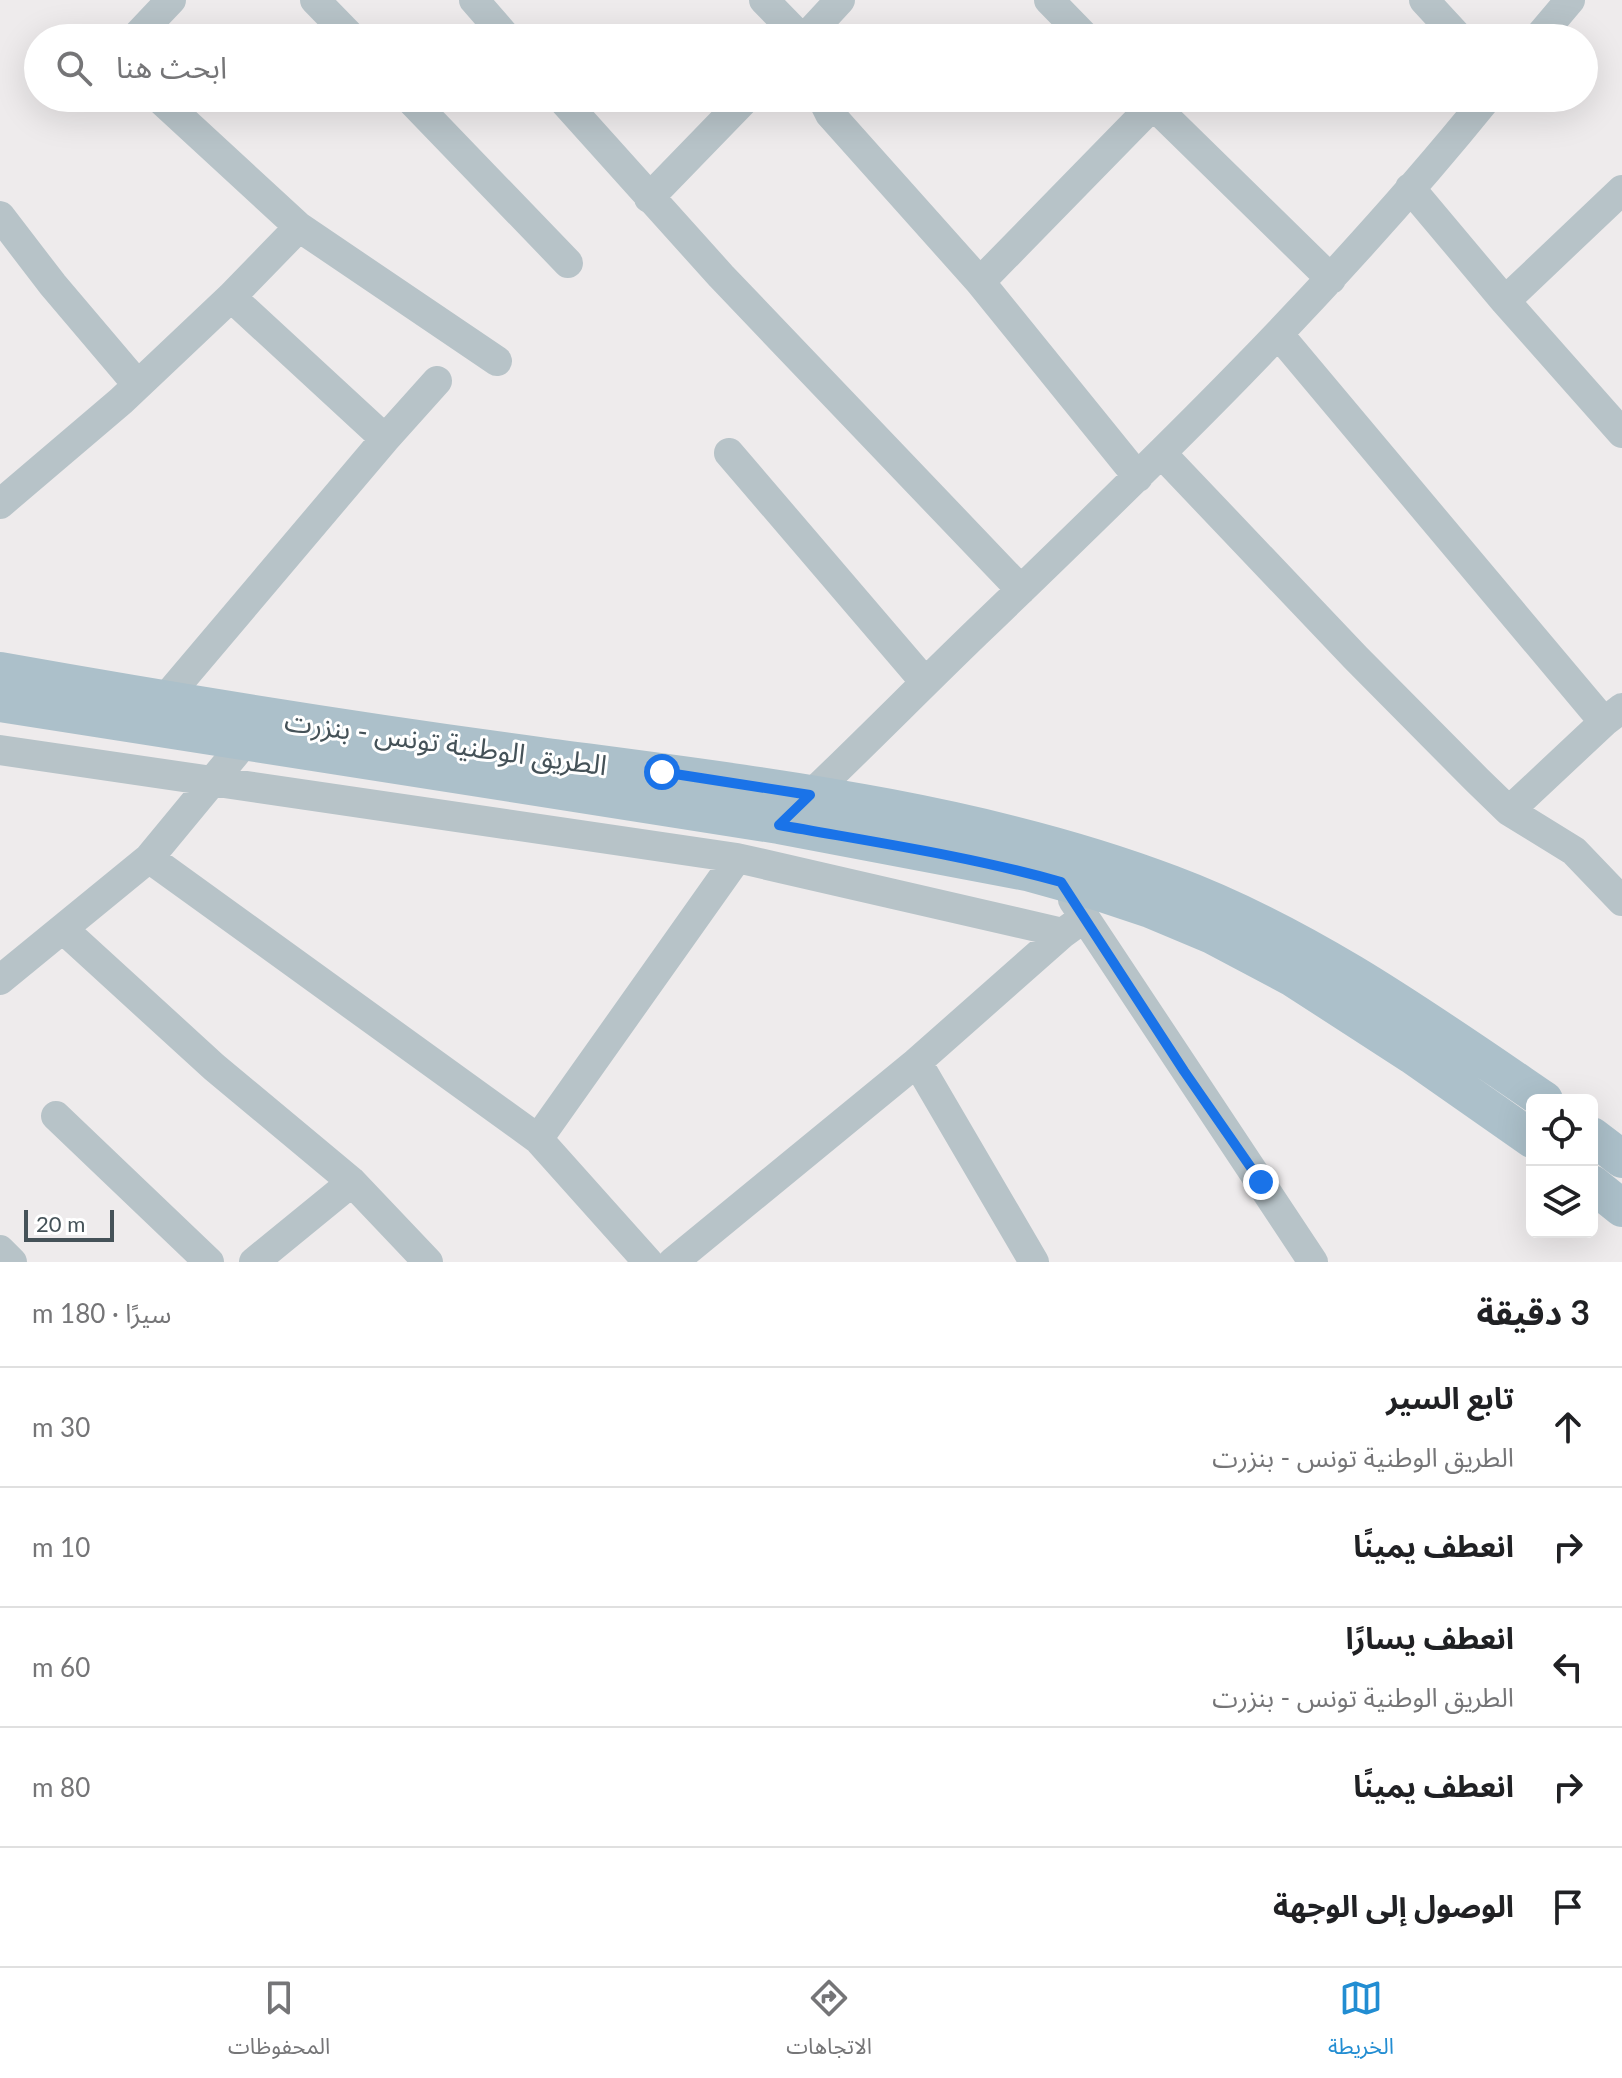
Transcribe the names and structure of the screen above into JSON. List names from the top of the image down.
{
  "streets": {
    "main road": ["الطريق الوطنية تونس - بنزرت"]
  },
  "scale_bar": "20 m",
  "page": {
    "search": "ابحث هنا",
    "scale": "20 m",
    "heading": ["3 دقيقة", "سيرًا · 180 m"],
    "list": [
      ["تابع السير", "الطريق الوطنية تونس - بنزرت", "30 m"],
      ["انعطف يمينًا", "10 m"],
      ["انعطف يسارًا", "الطريق الوطنية تونس - بنزرت", "60 m"],
      ["انعطف يمينًا", "80 m"],
      "الوصول إلى الوجهة"
    ],
    "nav": ["الخريطة", "الاتجاهات", "المحفوظات"]
  }
}
